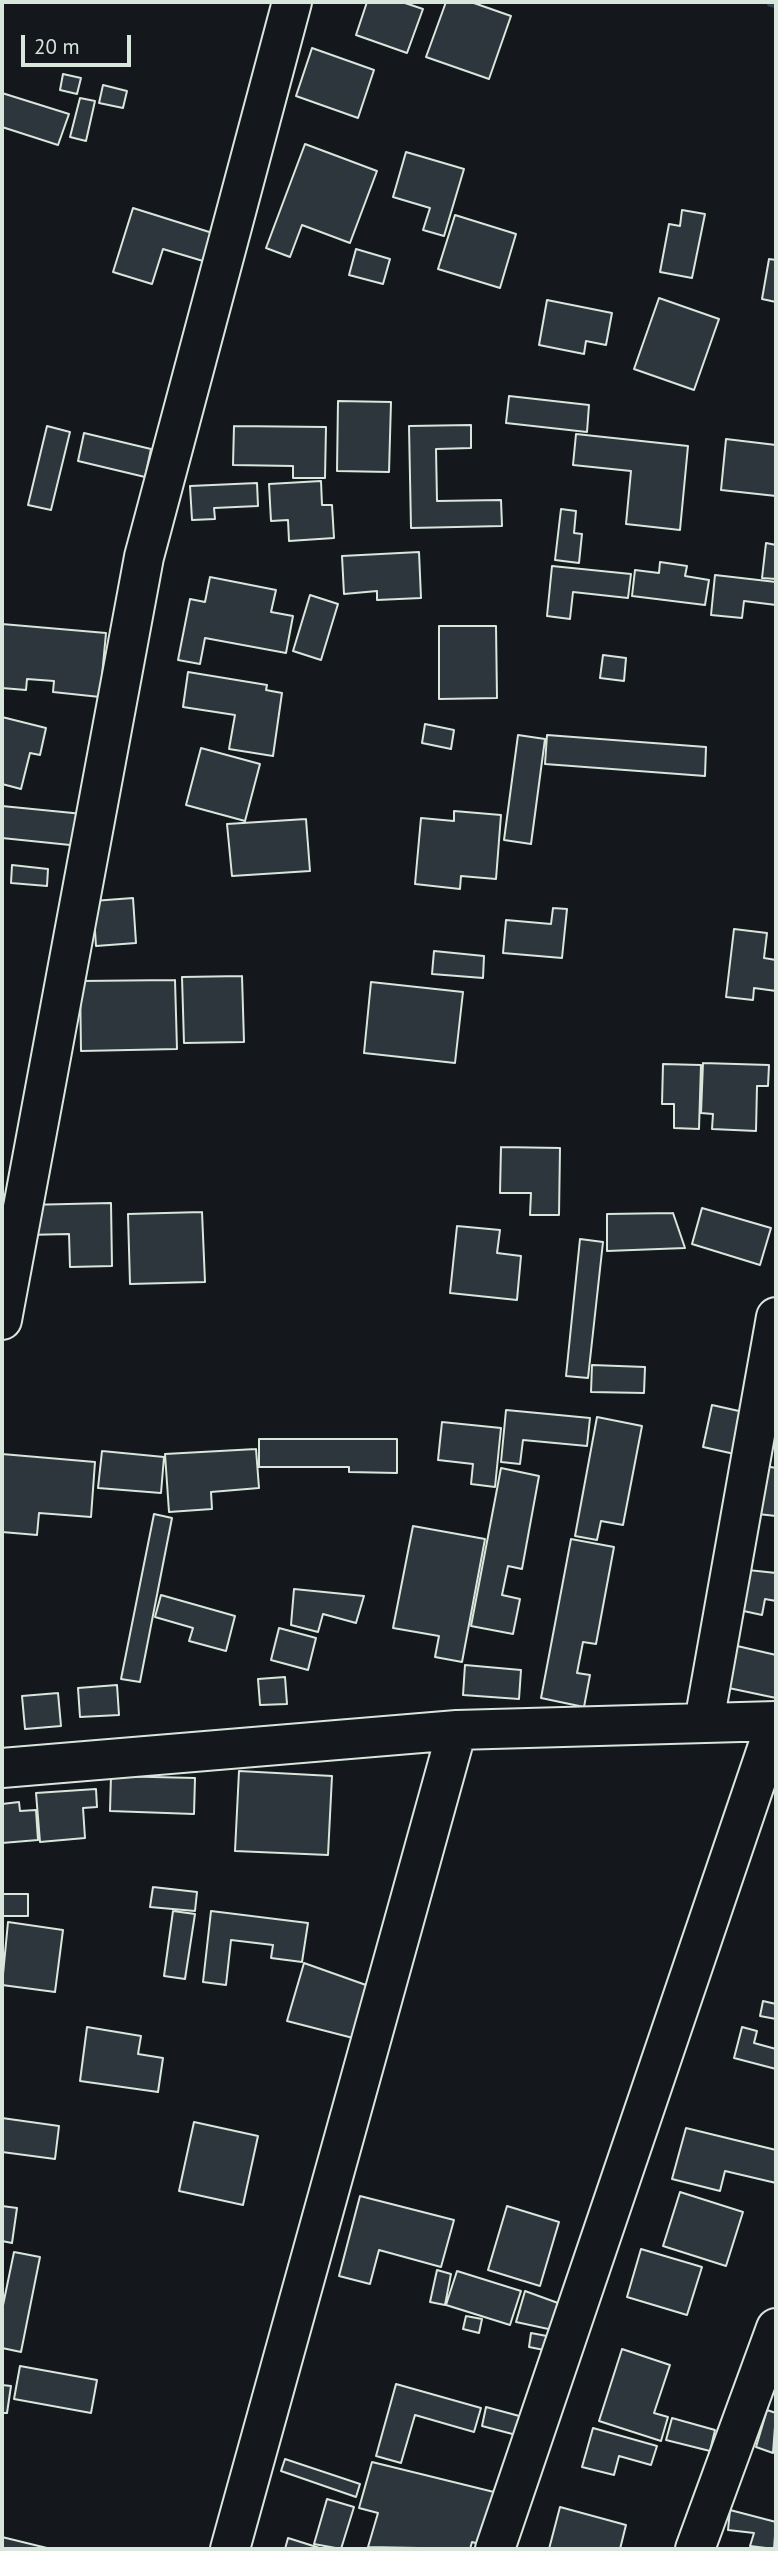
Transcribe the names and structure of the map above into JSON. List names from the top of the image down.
{
  "scale_bar": "20 m"
}
